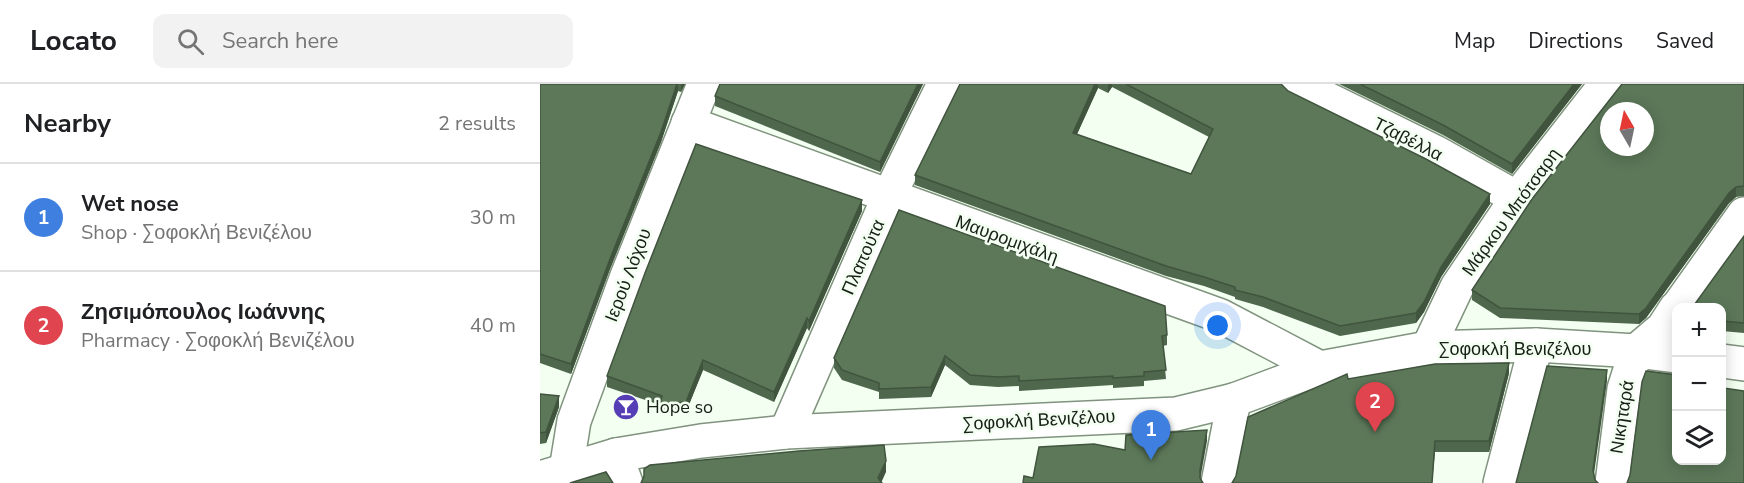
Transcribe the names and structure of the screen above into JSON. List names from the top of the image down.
{
  "streets": {
    "street": [
      "Τζαβέλλα",
      "Μάρκου Μπότσαρη",
      "Μαυρομιχάλη",
      "Πλαπούτα",
      "Ιερού Λόχου",
      "Σοφοκλή Βενιζέλου",
      "Νικηταρά"
    ]
  },
  "crossings": [
    ["Τζαβέλλα", "Μάρκου Μπότσαρη"],
    ["Μάρκου Μπότσαρη", "Σοφοκλή Βενιζέλου"],
    ["Μαυρομιχάλη", "Πλαπούτα"],
    ["Μαυρομιχάλη", "Ιερού Λόχου"],
    ["Μαυρομιχάλη", "Σοφοκλή Βενιζέλου"],
    ["Πλαπούτα", "Σοφοκλή Βενιζέλου"],
    ["Ιερού Λόχου", "Σοφοκλή Βενιζέλου"],
    ["Σοφοκλή Βενιζέλου", "Νικηταρά"]
  ],
  "places": {
    "bar": ["Hope so"]
  },
  "north": "top",
  "page": {
    "header": "Locato",
    "search": "Search here",
    "nav": ["Map", "Directions", "Saved"],
    "heading": ["Nearby", "2 results"],
    "list": [
      {
        "mark": "1",
        "name": "Wet nose",
        "note": "Shop · Σοφοκλή Βενιζέλου",
        "value": "30 m"
      },
      {
        "mark": "2",
        "name": "Ζησιμόπουλος Ιωάννης",
        "note": "Pharmacy · Σοφοκλή Βενιζέλου",
        "value": "40 m"
      }
    ],
    "map_buttons": ["+", "−"],
    "pins": ["2", "1"]
  }
}
